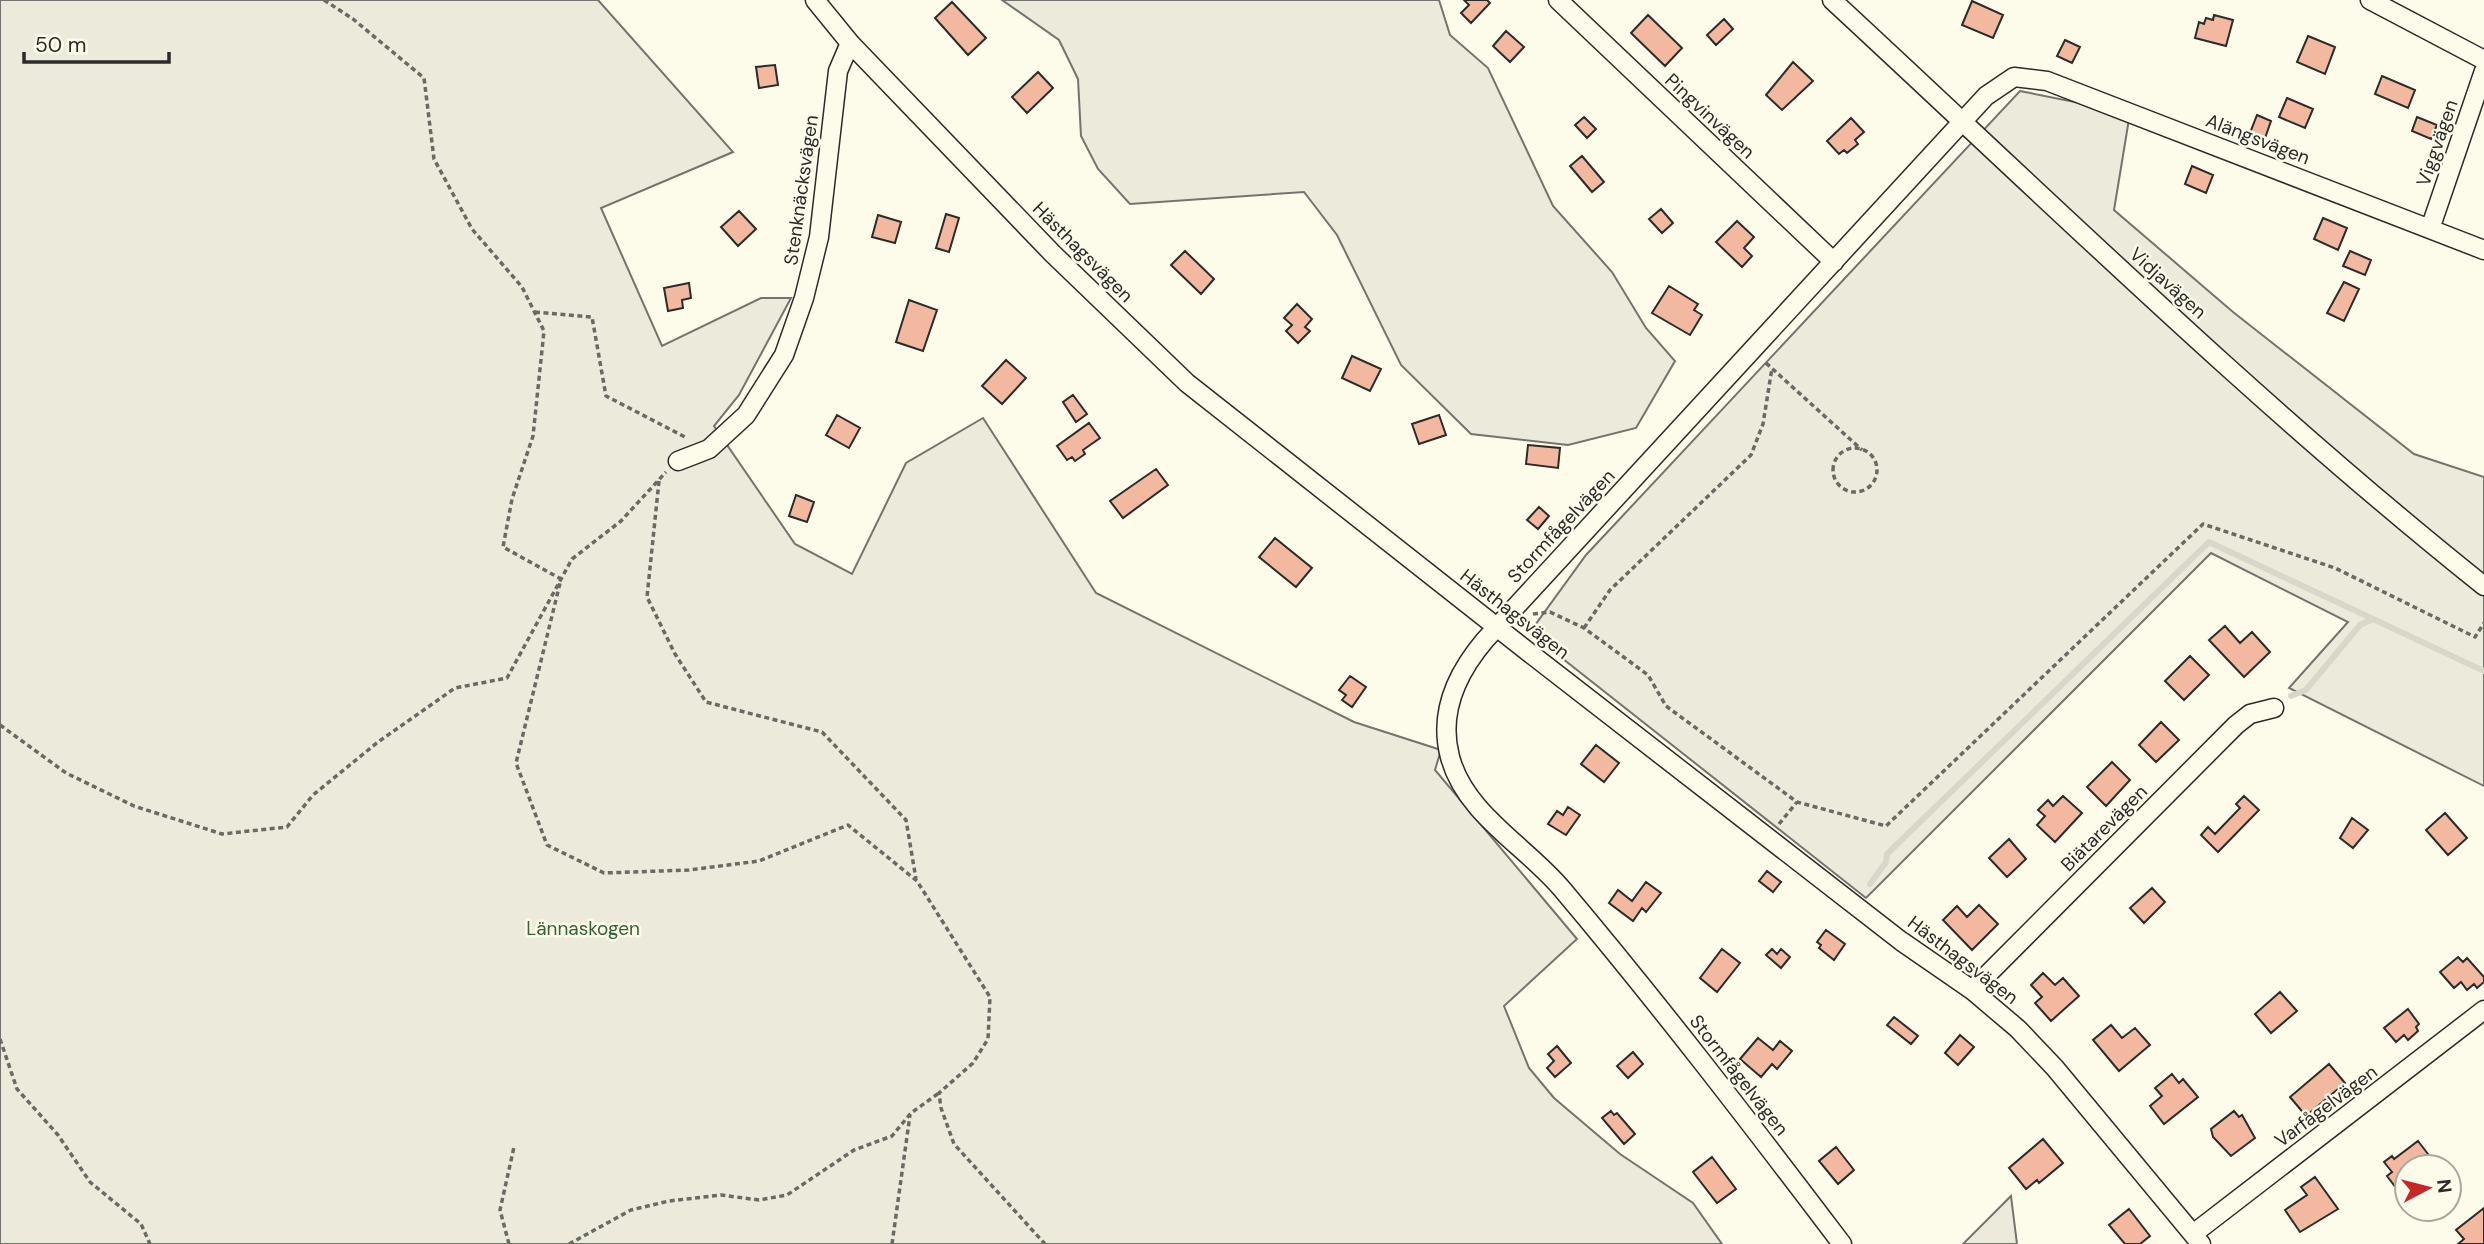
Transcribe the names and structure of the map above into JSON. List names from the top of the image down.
{
  "streets": {
    "street": [
      "Pingvinvägen",
      "Alängsvägen",
      "Viggvägen",
      "Stenknäcksvägen",
      "Hästhagsvägen",
      "Vidjavägen",
      "Stormfågelvägen",
      "Biätarevägen",
      "Varfågelvägen"
    ]
  },
  "crossings": [
    ["Pingvinvägen", "Stormfågelvägen"],
    ["Alängsvägen", "Viggvägen"],
    ["Alängsvägen", "Stormfågelvägen"],
    ["Stenknäcksvägen", "Hästhagsvägen"],
    ["Hästhagsvägen", "Stormfågelvägen"],
    ["Hästhagsvägen", "Biätarevägen"],
    ["Hästhagsvägen", "Varfågelvägen"],
    ["Vidjavägen", "Stormfågelvägen"]
  ],
  "parks": ["Lännaskogen"],
  "scale_bar": "50 m",
  "north": "right"
}
